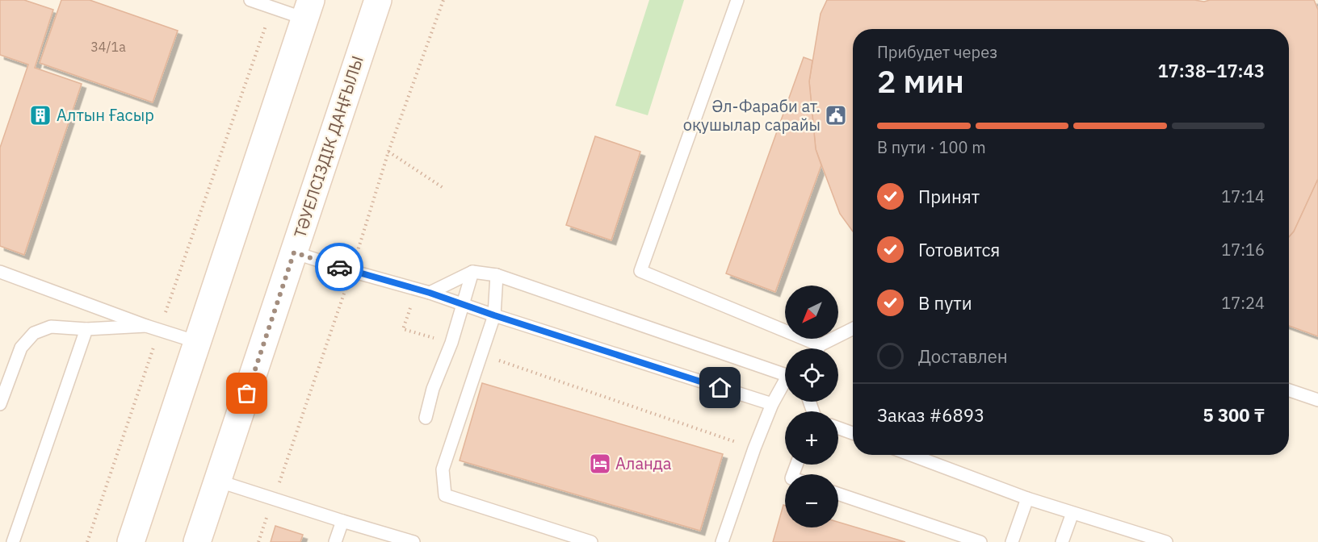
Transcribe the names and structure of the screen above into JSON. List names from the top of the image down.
{
  "streets": {
    "main road": ["ТӘУЕЛСІЗДІК ДАҢҒЫЛЫ"]
  },
  "places": {
    "building": ["Алтын Ғасыр"],
    "public building": ["Әл-Фараби ат. оқушылар сарайы"],
    "hotel": ["Аланда"]
  },
  "house_numbers": ["34/1а"],
  "north": "bottom left",
  "page": {
    "heading": ["2 мин", "Прибудет через", "17:38–17:43"],
    "panel": ["Заказ #6893", "5 300 ₸"],
    "bar": "В пути · 100 m",
    "list": [
      ["Принят", "17:14"],
      ["Готовится", "17:16"],
      ["В пути", "17:24"],
      "Доставлен"
    ],
    "map_buttons": ["+", "−"]
  }
}
